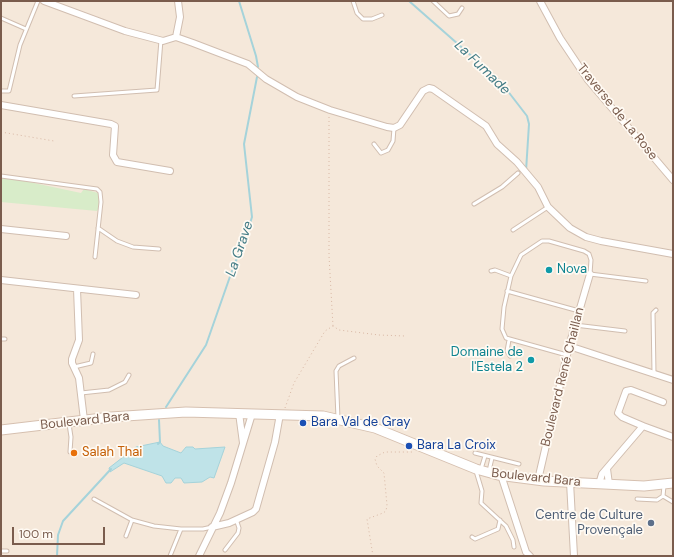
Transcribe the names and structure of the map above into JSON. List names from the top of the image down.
{
  "streets": {
    "street": ["Traverse de La Rose", "Boulevard René Chaillan", "Boulevard Bara"]
  },
  "crossings": [
    ["Boulevard René Chaillan", "Boulevard Bara"]
  ],
  "water": ["La Fumade", "La Grave"],
  "places": [
    "Nova",
    "Domaine de l'Estela 2",
    "Bara Val de Gray",
    "Bara La Croix",
    "Salah Thai",
    "Centre de Culture Provençale"
  ],
  "scale_bar": "100 m"
}
